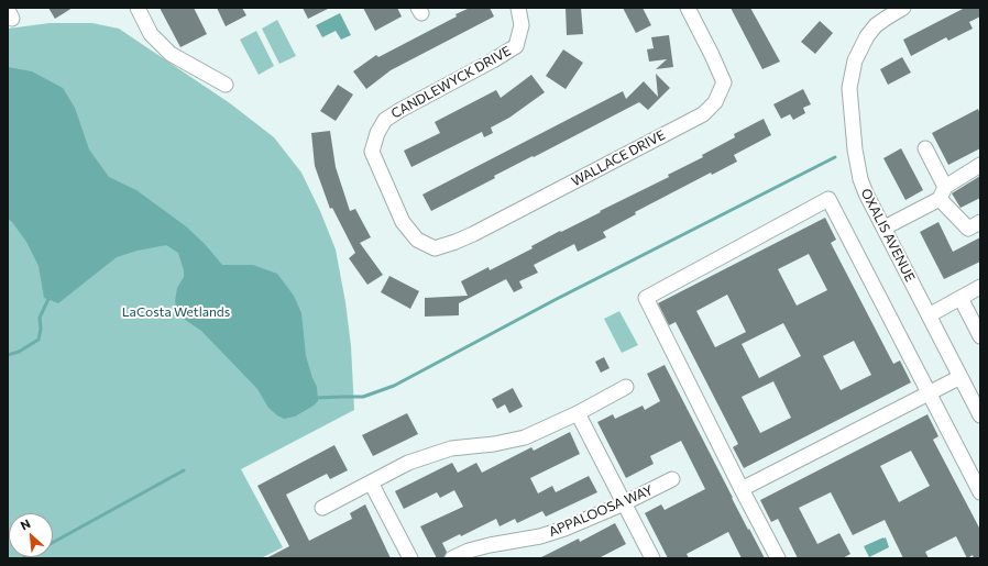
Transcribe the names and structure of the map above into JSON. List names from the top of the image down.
{
  "streets": {
    "street": [
      "CANDLEWYCK DRIVE",
      "WALLACE DRIVE",
      "OXALIS AVENUE",
      "APPALOOSA WAY"
    ]
  },
  "crossings": [
    ["CANDLEWYCK DRIVE", "WALLACE DRIVE"]
  ],
  "parks": ["LaCosta Wetlands"],
  "north": "top left"
}
